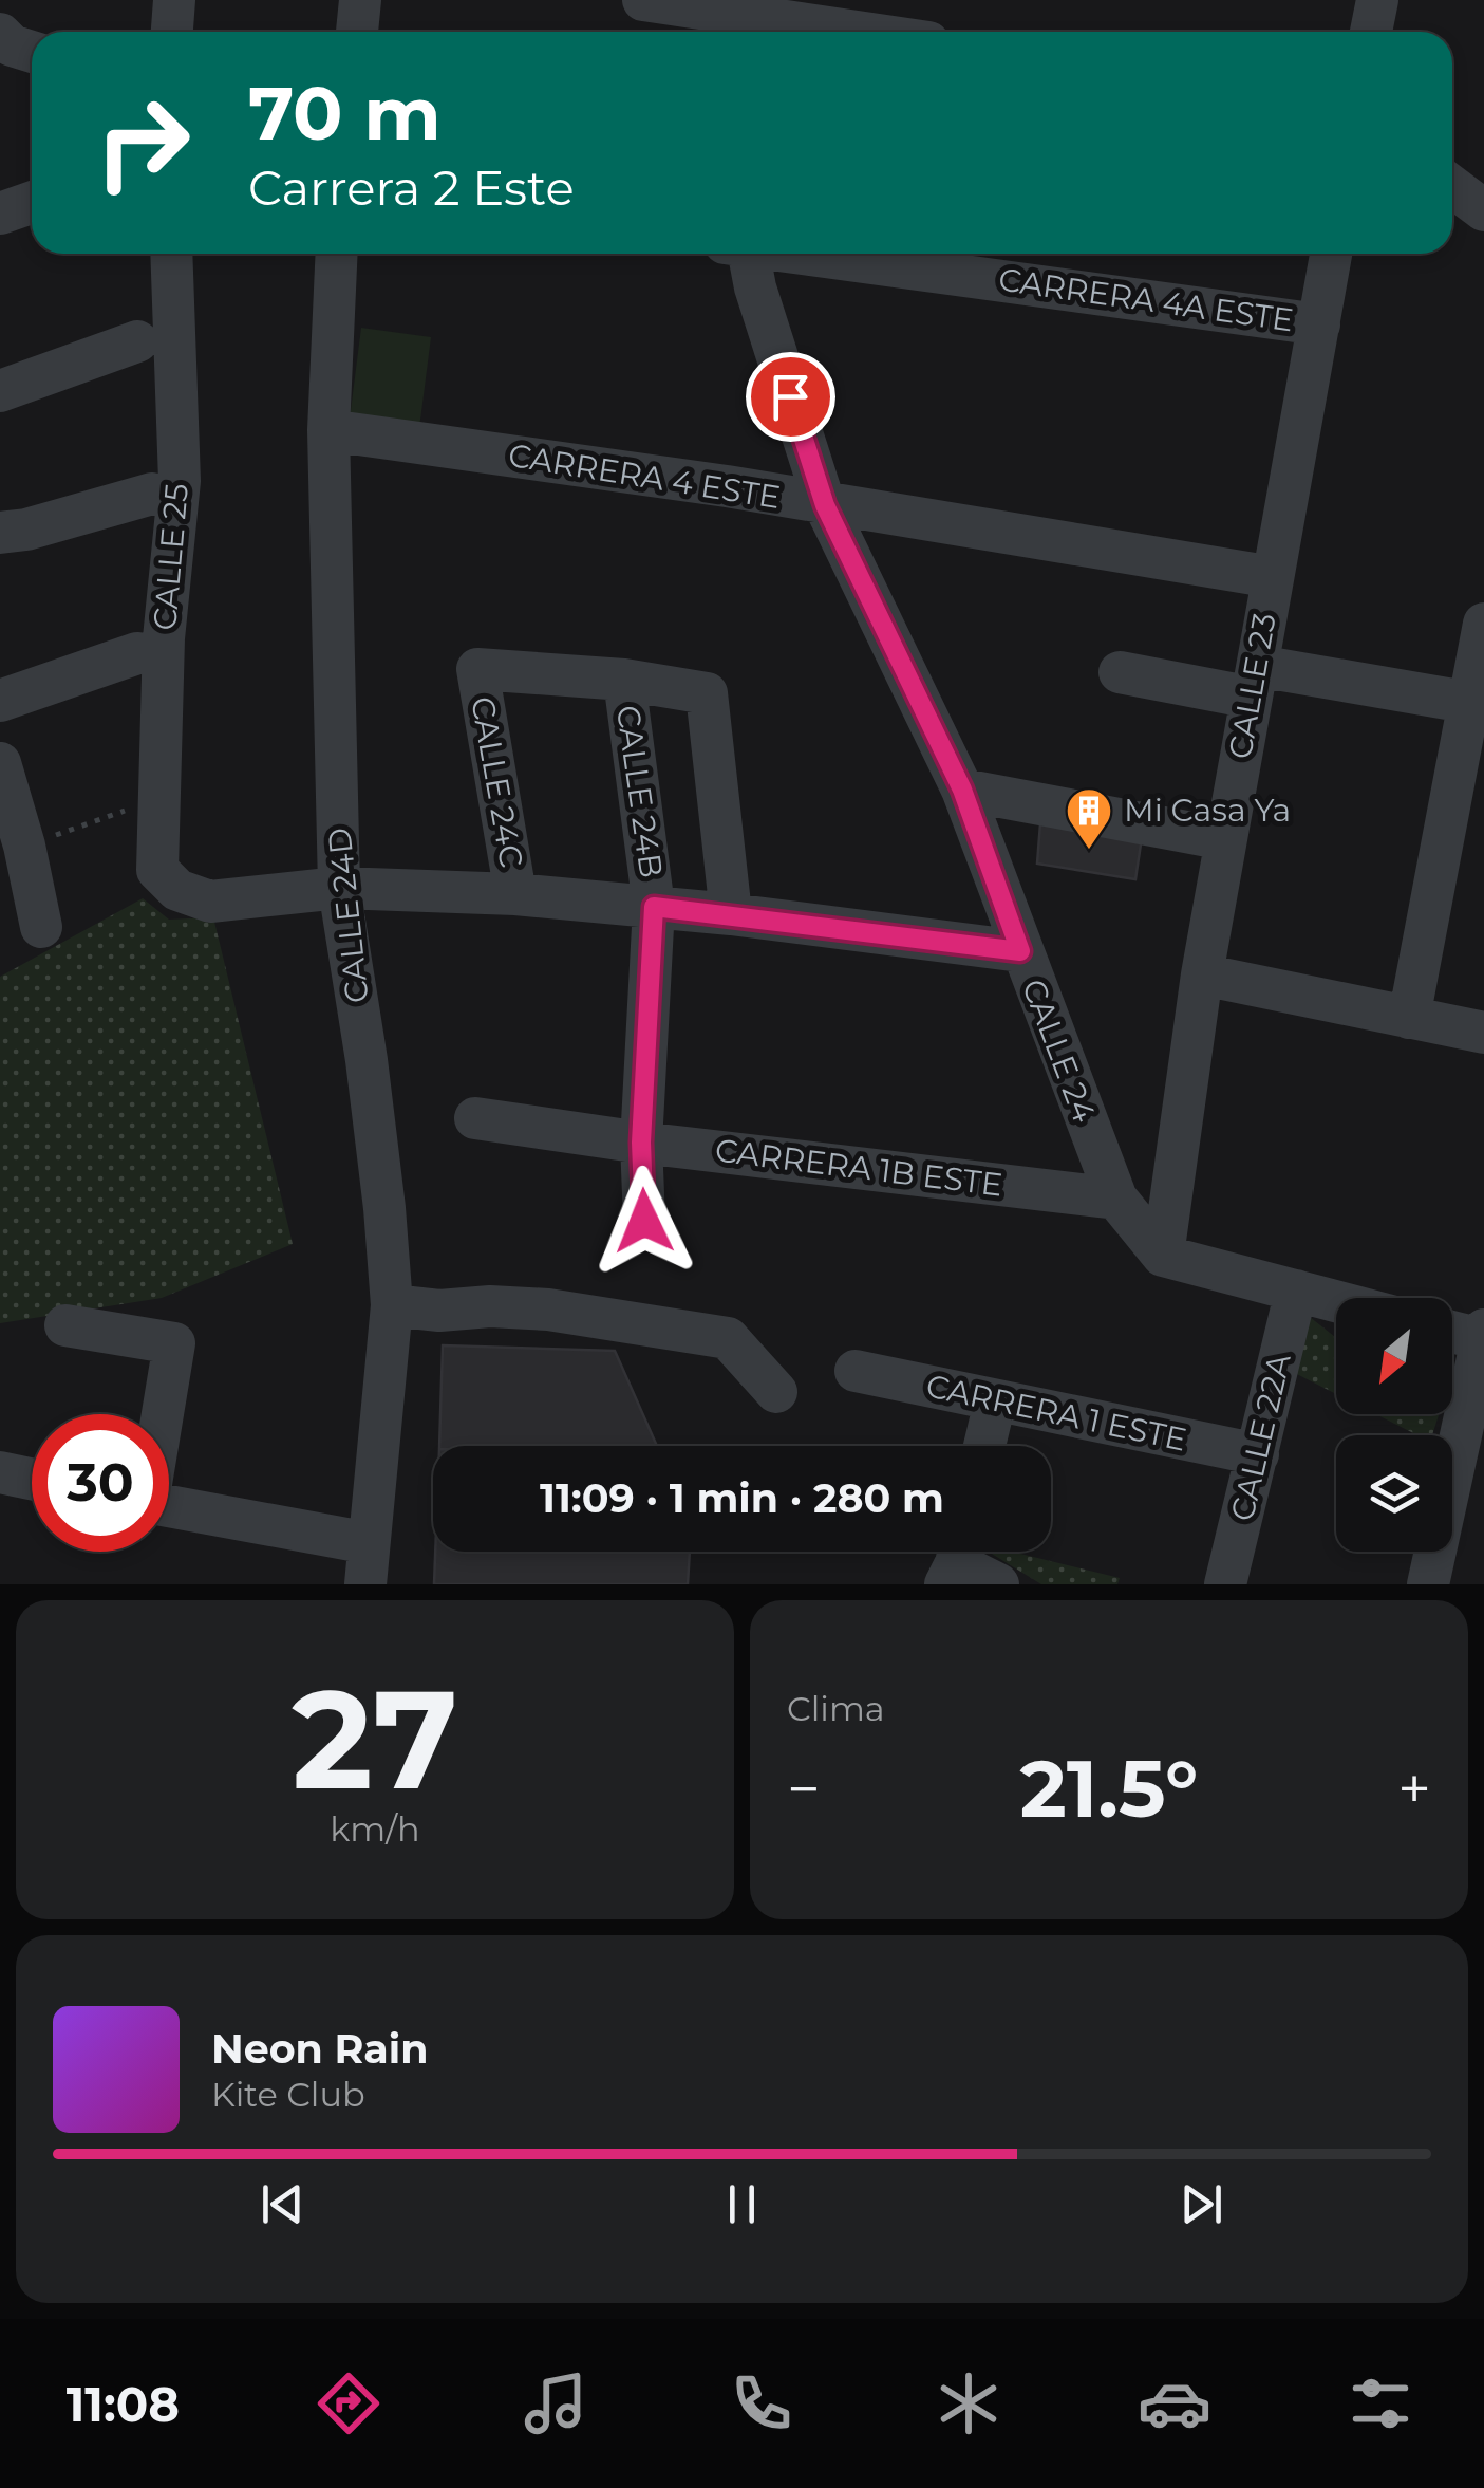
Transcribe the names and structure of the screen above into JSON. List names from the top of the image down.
{
  "streets": {
    "street": [
      "CARRERA 4A ESTE",
      "CARRERA 4 ESTE",
      "CALLE 25",
      "CALLE 23",
      "CALLE 24C",
      "CALLE 24B",
      "CALLE 24D",
      "CALLE 24",
      "CARRERA 1B ESTE",
      "CARRERA 1 ESTE",
      "CALLE 22A"
    ]
  },
  "crossings": [
    ["CARRERA 4A ESTE", "CALLE 23"],
    ["CARRERA 4 ESTE", "CALLE 23"],
    ["CARRERA 4 ESTE", "CALLE 24D"],
    ["CARRERA 4 ESTE", "CALLE 24"],
    ["CALLE 25", "CALLE 24D"],
    ["CALLE 23", "CALLE 24"],
    ["CALLE 24C", "CALLE 24B"],
    ["CALLE 24B", "CARRERA 1B ESTE"],
    ["CALLE 24", "CARRERA 1B ESTE"],
    ["CARRERA 1 ESTE", "CALLE 22A"]
  ],
  "places": {
    "building": ["Mi Casa Ya"]
  },
  "north": "bottom left",
  "page": {
    "turn": ["70 m", "Carrera 2 Este"],
    "limit": "30",
    "trip": "11:09 · 1 min · 280 m",
    "tile": [
      ["27", "km/h"],
      "Clima"
    ],
    "heat": ["−", "21.5°", "+"],
    "song": ["Neon Rain", "Kite Club"],
    "tabs": "11:08"
  }
}
